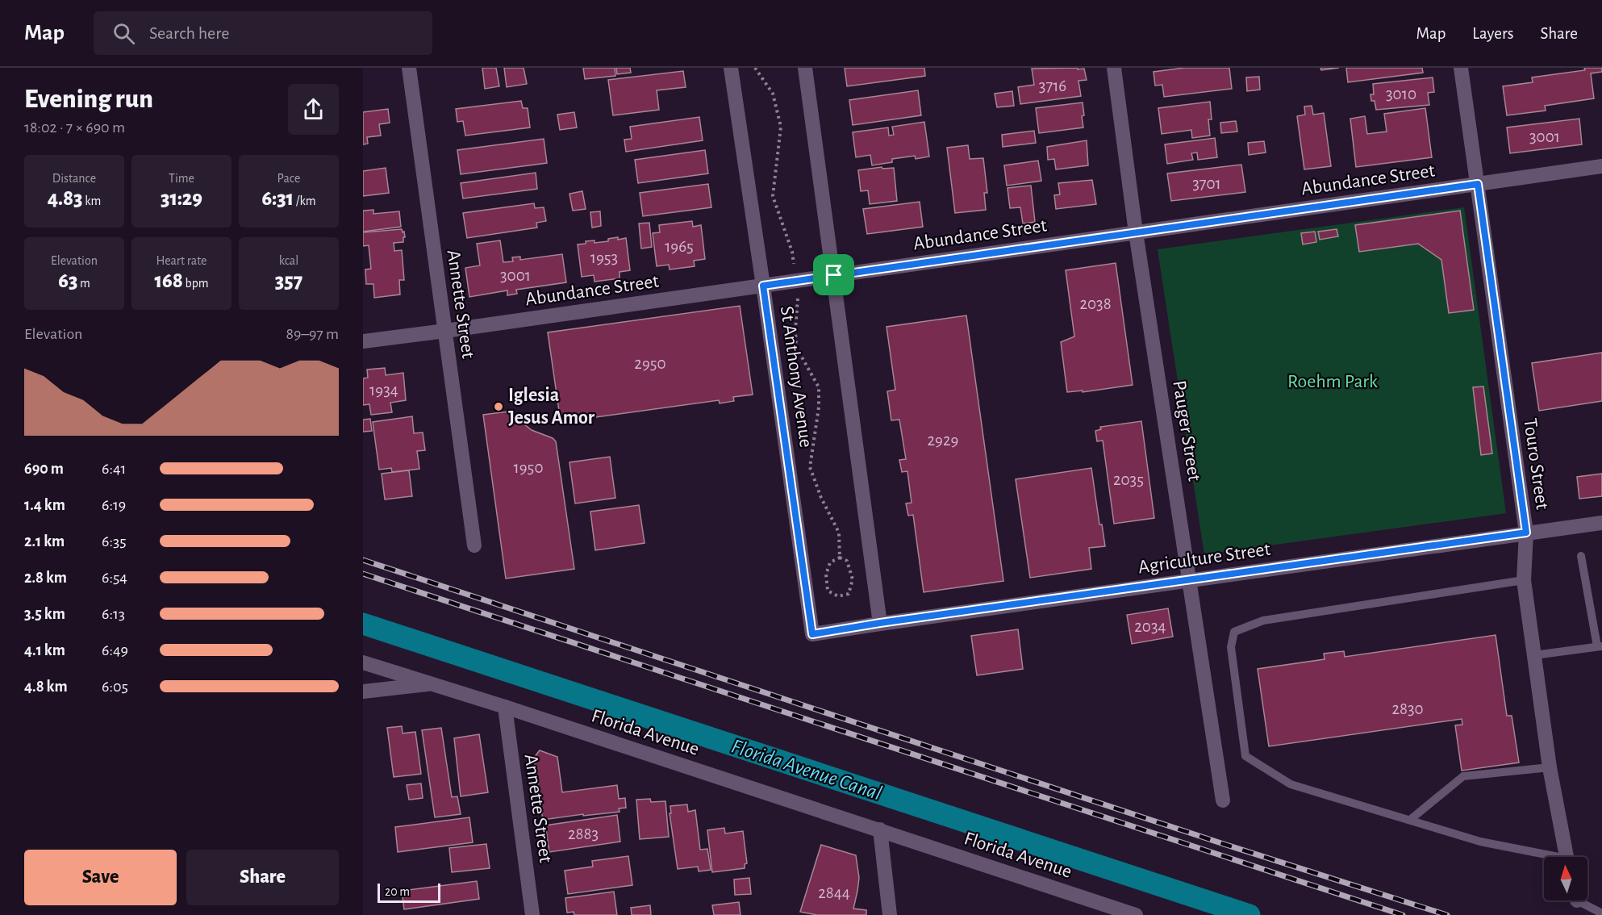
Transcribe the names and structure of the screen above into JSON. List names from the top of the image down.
{
  "streets": {
    "street": [
      "Abundance Street",
      "Annette Street",
      "St Anthony Avenue",
      "Pauger Street",
      "Touro Street",
      "Agriculture Street",
      "Florida Avenue"
    ]
  },
  "crossings": [
    ["Abundance Street", "Annette Street"],
    ["Abundance Street", "St Anthony Avenue"],
    ["Abundance Street", "Pauger Street"],
    ["Abundance Street", "Touro Street"],
    ["Annette Street", "Florida Avenue"],
    ["St Anthony Avenue", "Agriculture Street"],
    ["Pauger Street", "Agriculture Street"],
    ["Touro Street", "Agriculture Street"]
  ],
  "water": ["Florida Avenue Canal"],
  "parks": ["Roehm Park"],
  "places": ["Iglesia Jesus Amor"],
  "house_numbers": [
    "3716",
    "3010",
    "3001",
    "3701",
    "1965",
    "1953",
    "3001",
    "2038",
    "2950",
    "1934",
    "2929",
    "1950",
    "2035",
    "2034",
    "2830",
    "2883",
    "2844"
  ],
  "scale_bar": "20 m",
  "north": "top",
  "page": {
    "header": "Map",
    "search": "Search here",
    "nav": ["Map", "Layers", "Share"],
    "heading": ["Evening run", "18:02 · 7 × 690 m"],
    "stats": [
      ["Distance", "4.83 km"],
      ["Time", "31:29"],
      ["Pace", "6:31 /km"],
      ["Elevation", "63 m"],
      ["Heart rate", "168 bpm"],
      ["kcal", "357"]
    ],
    "chart": ["Elevation", "89–97 m"],
    "list": [
      {
        "name": "690 m",
        "note": "6:41"
      },
      {
        "name": "1.4 km",
        "note": "6:19"
      },
      {
        "name": "2.1 km",
        "note": "6:35"
      },
      {
        "name": "2.8 km",
        "note": "6:54"
      },
      {
        "name": "3.5 km",
        "note": "6:13"
      },
      {
        "name": "4.1 km",
        "note": "6:49"
      },
      {
        "name": "4.8 km",
        "note": "6:05"
      }
    ],
    "buttons": ["Save", "Share"],
    "scale": "20 m"
  }
}
